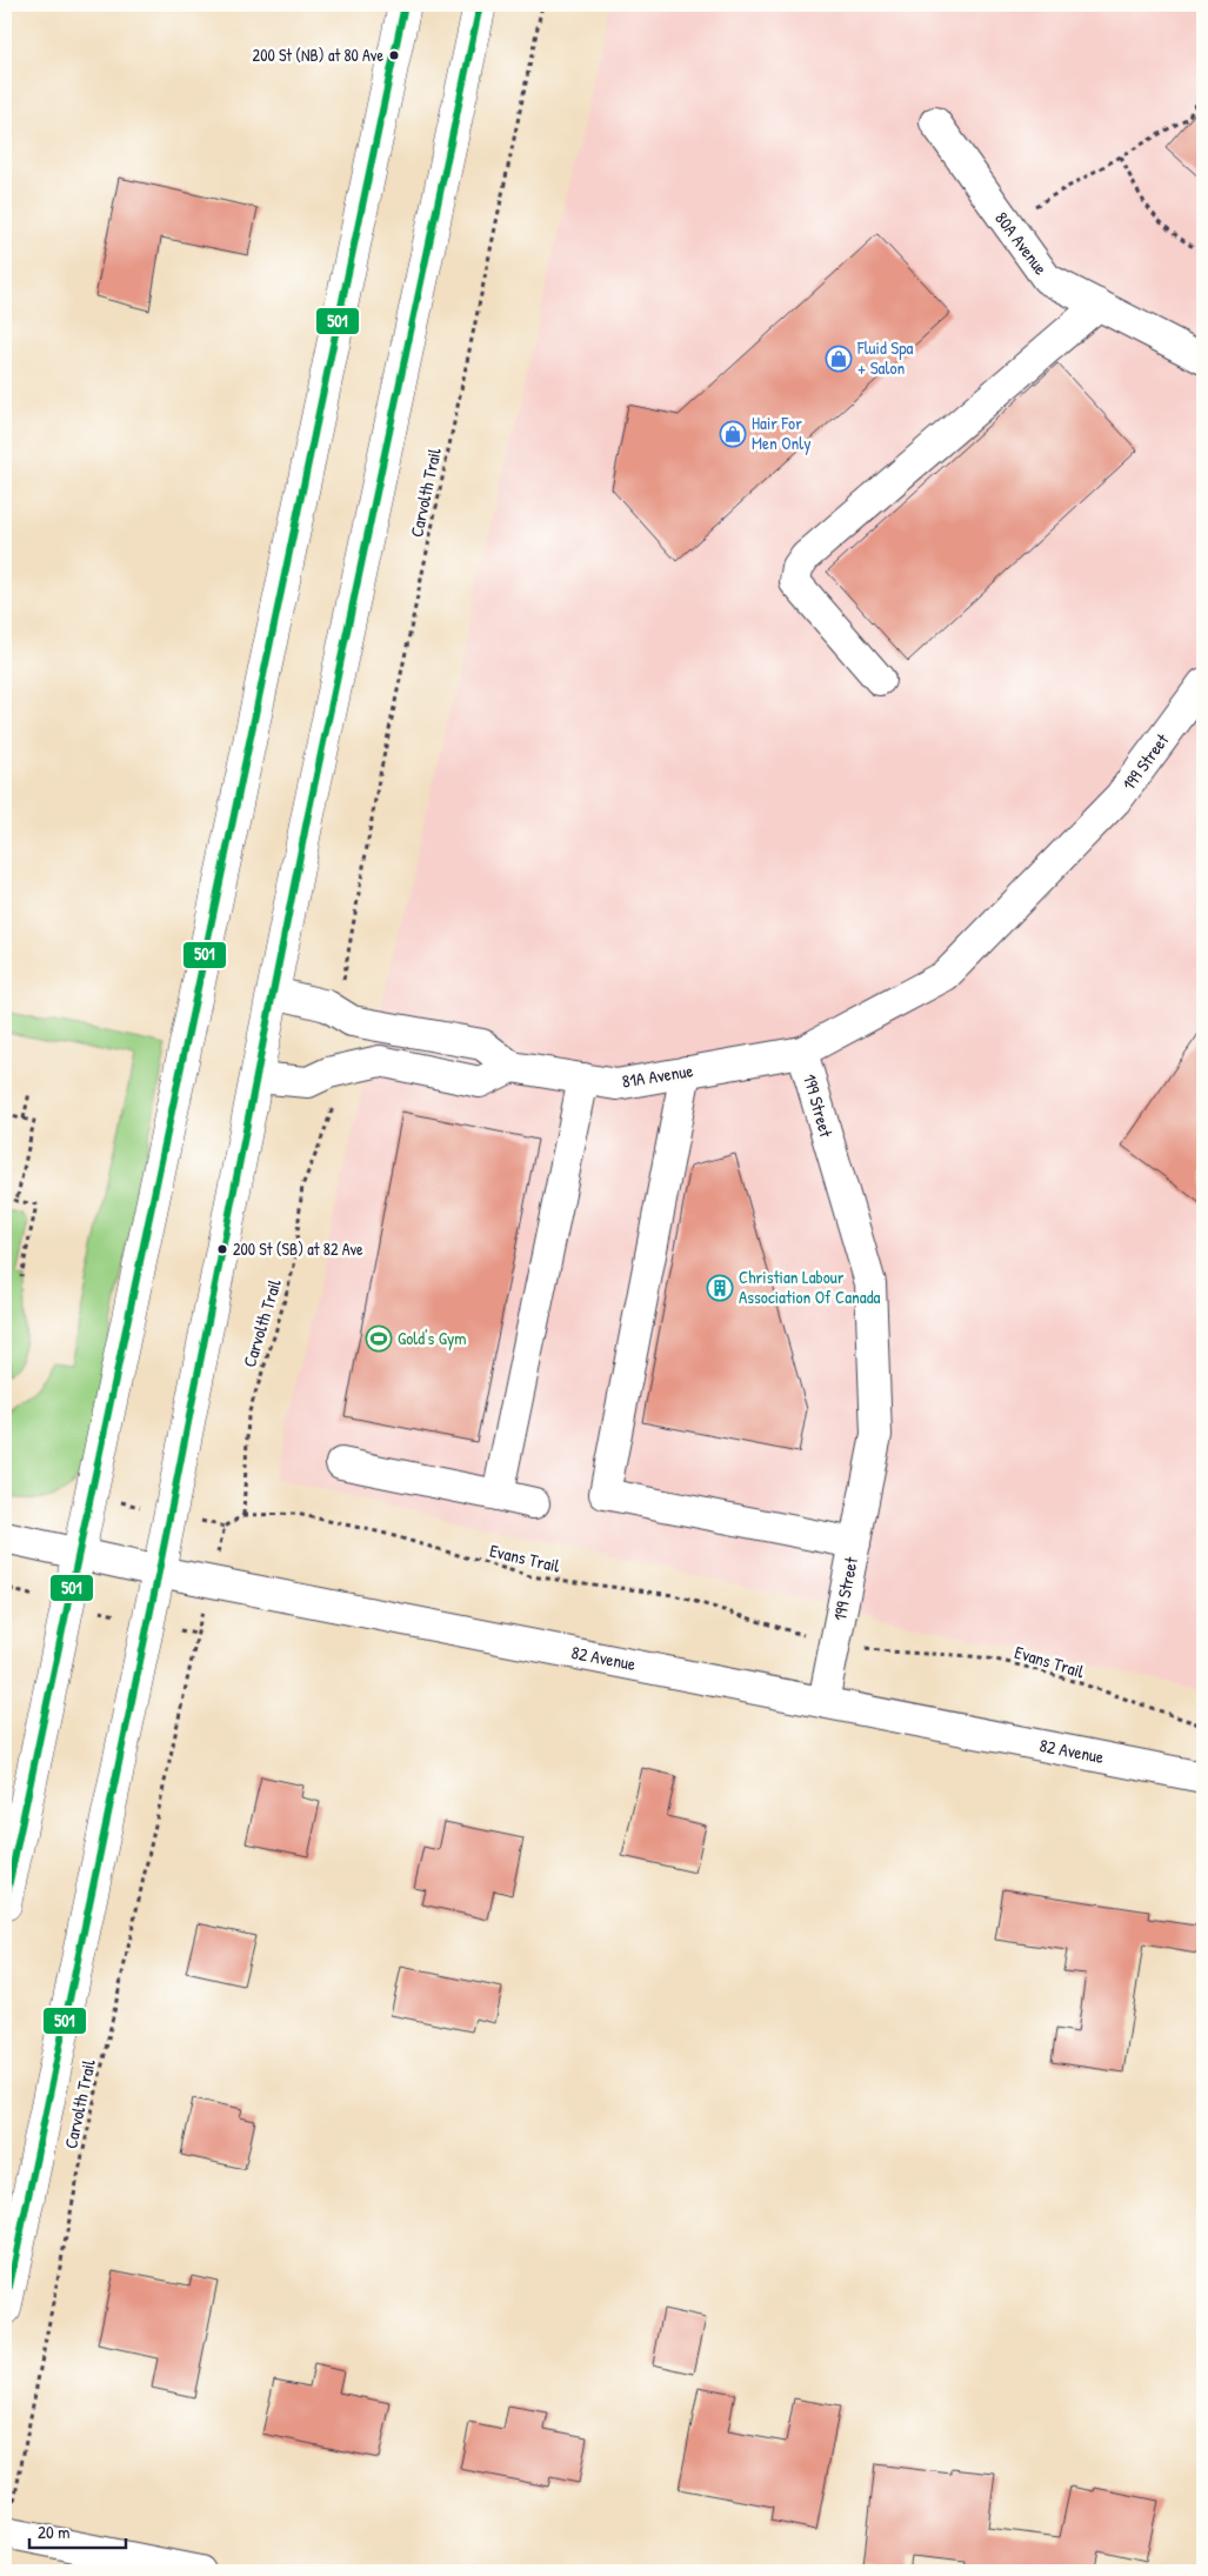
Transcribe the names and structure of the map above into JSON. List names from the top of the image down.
{
  "streets": {
    "street": [
      "80A Avenue",
      "199 Street",
      "81A Avenue",
      "82 Avenue"
    ],
    "path": ["Carvolth Trail", "Evans Trail"]
  },
  "crossings": [
    ["Carvolth Trail", "Evans Trail"],
    ["199 Street", "81A Avenue"],
    ["199 Street", "82 Avenue"]
  ],
  "places": {
    "other": ["200 St (NB) at 80 Ave", "200 St (SB) at 82 Ave"],
    "shop": ["Fluid Spa + Salon", "Hair For Men Only"],
    "building": ["Christian Labour Association Of Canada"],
    "sports": ["Gold's Gym"]
  },
  "lines": ["transit line 501"],
  "scale_bar": "20 m"
}
